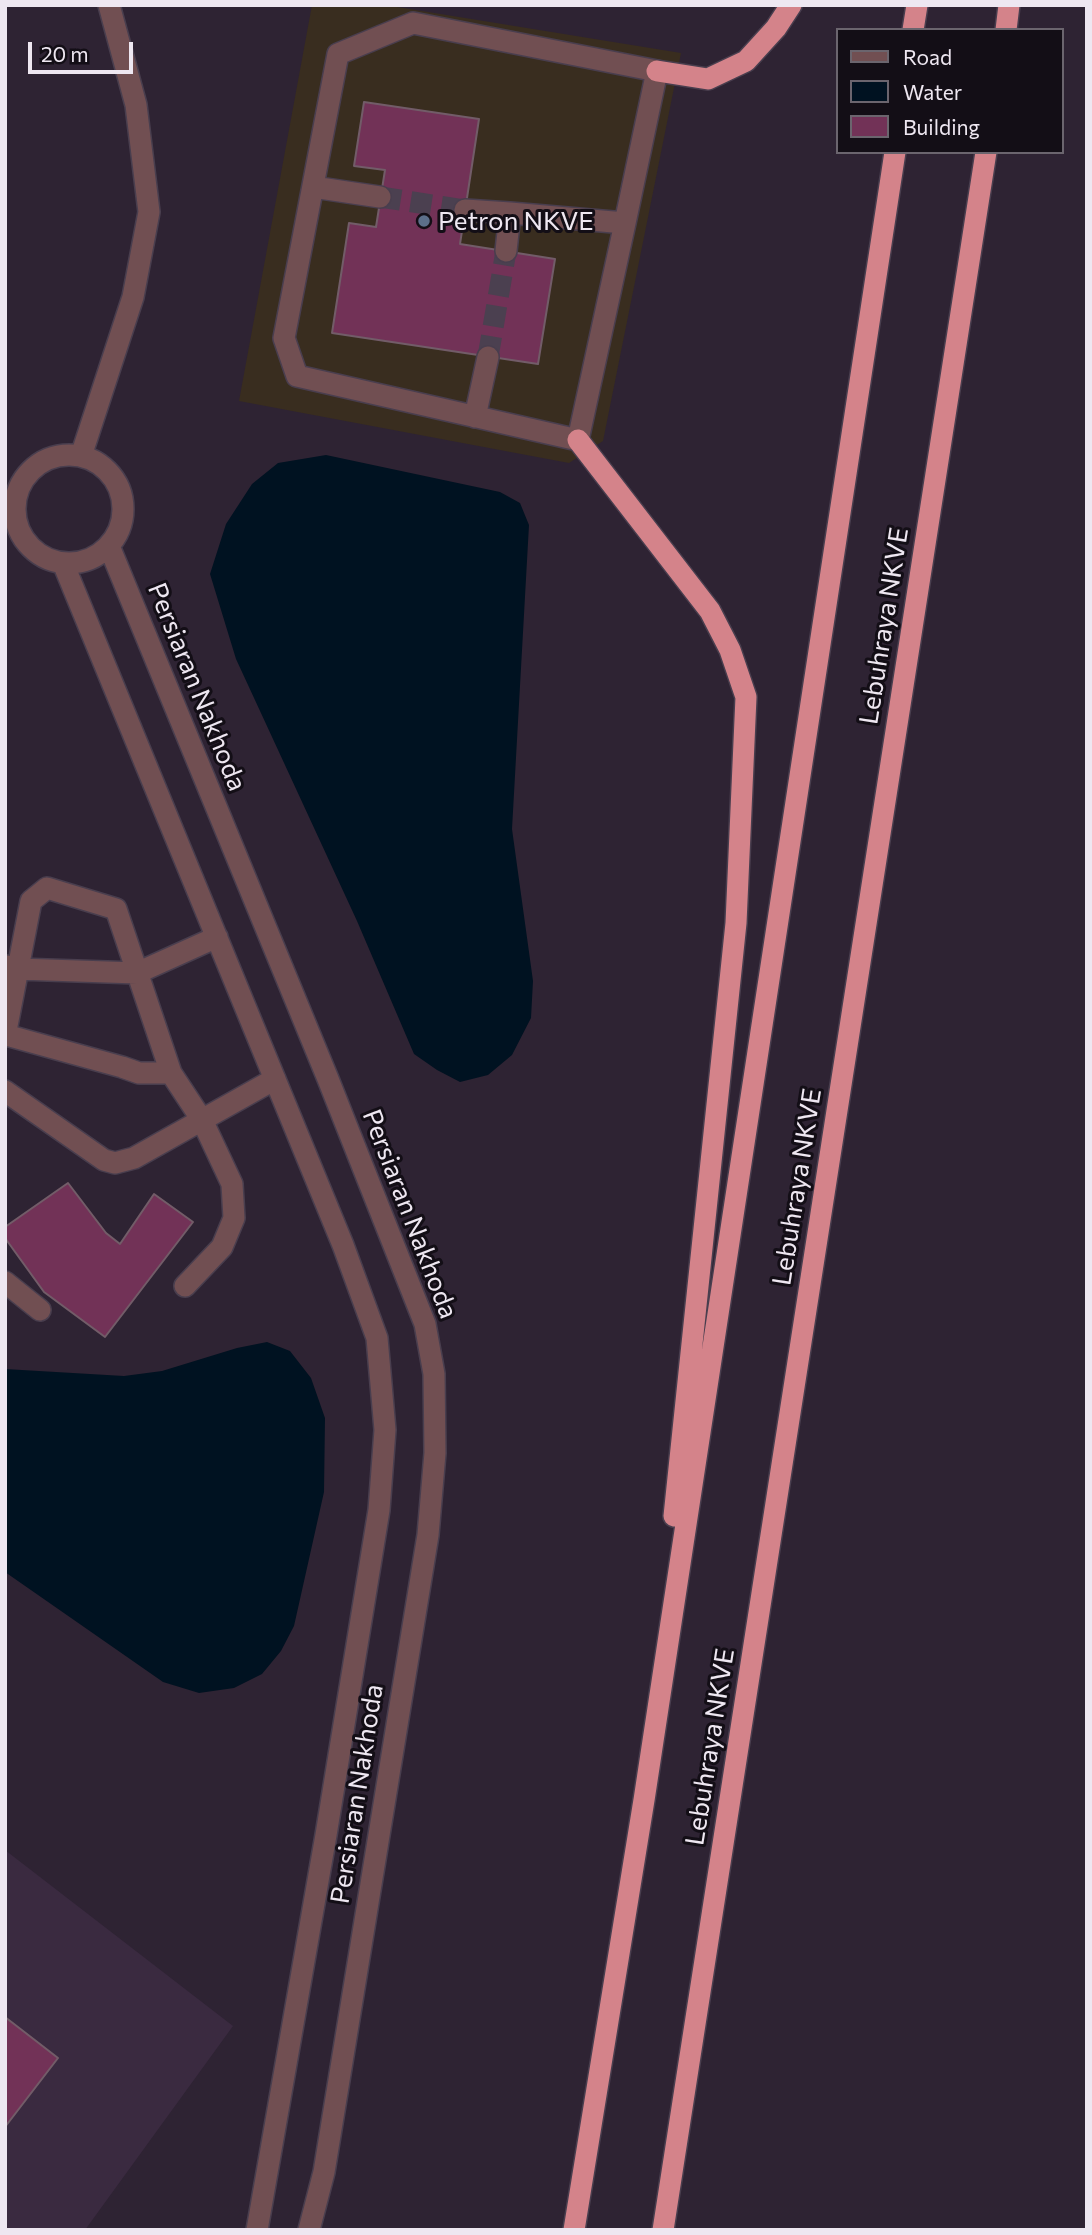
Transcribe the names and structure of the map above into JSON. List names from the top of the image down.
{
  "streets": {
    "highway": ["Lebuhraya NKVE"],
    "street": ["Persiaran Nakhoda"]
  },
  "places": ["Petron NKVE"],
  "legend": ["Road", "Water", "Building"],
  "scale_bar": "20 m"
}
